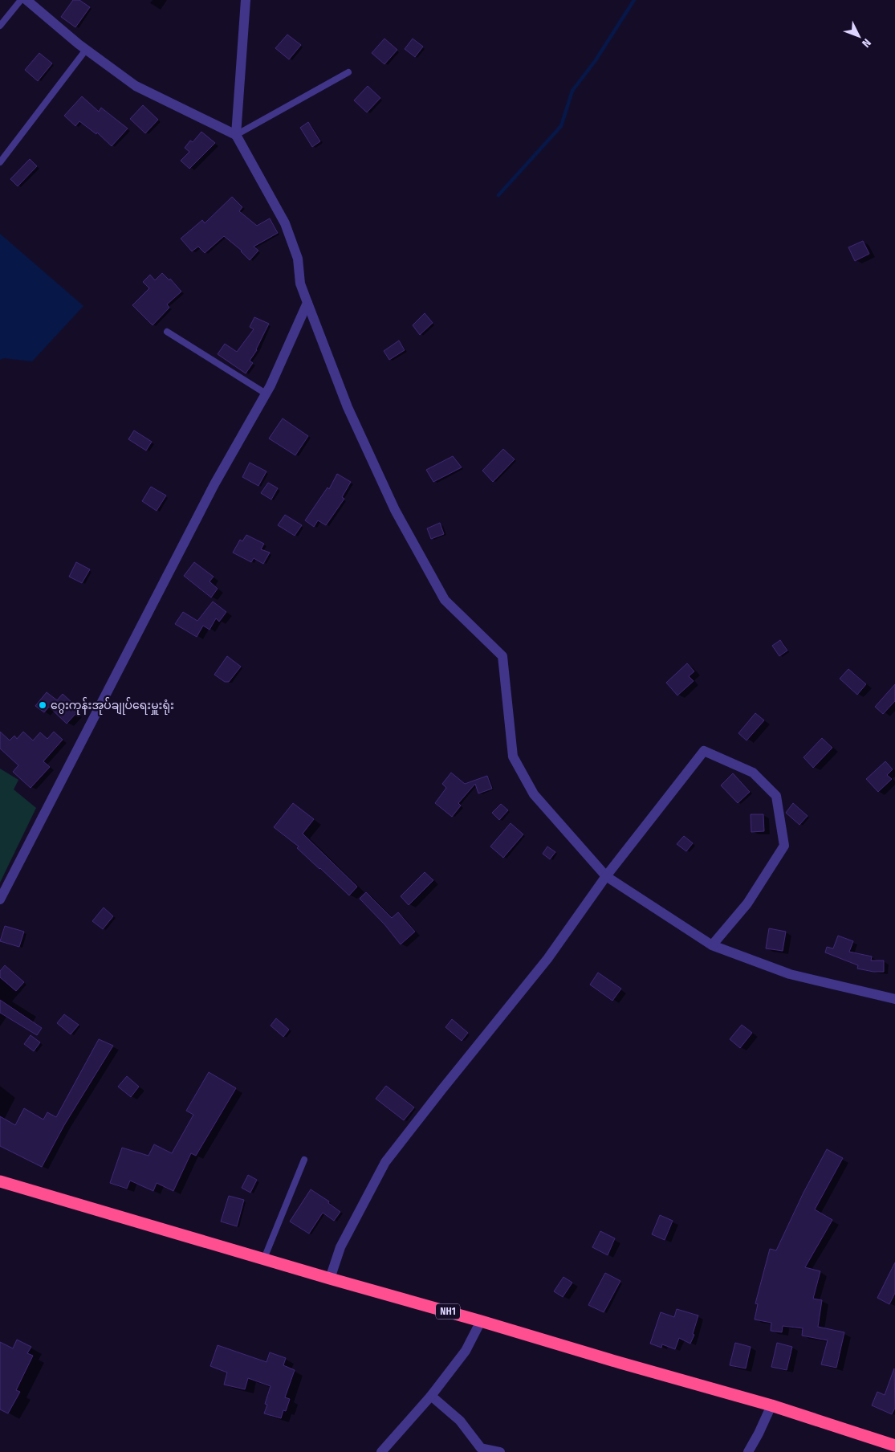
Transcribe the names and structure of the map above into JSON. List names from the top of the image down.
{
  "streets": {
    "highway": ["NH1"]
  },
  "places": ["ဂွေးကုန်းအုပ်ချုပ်ရေးမှူးရုံး"],
  "north": "bottom right"
}
